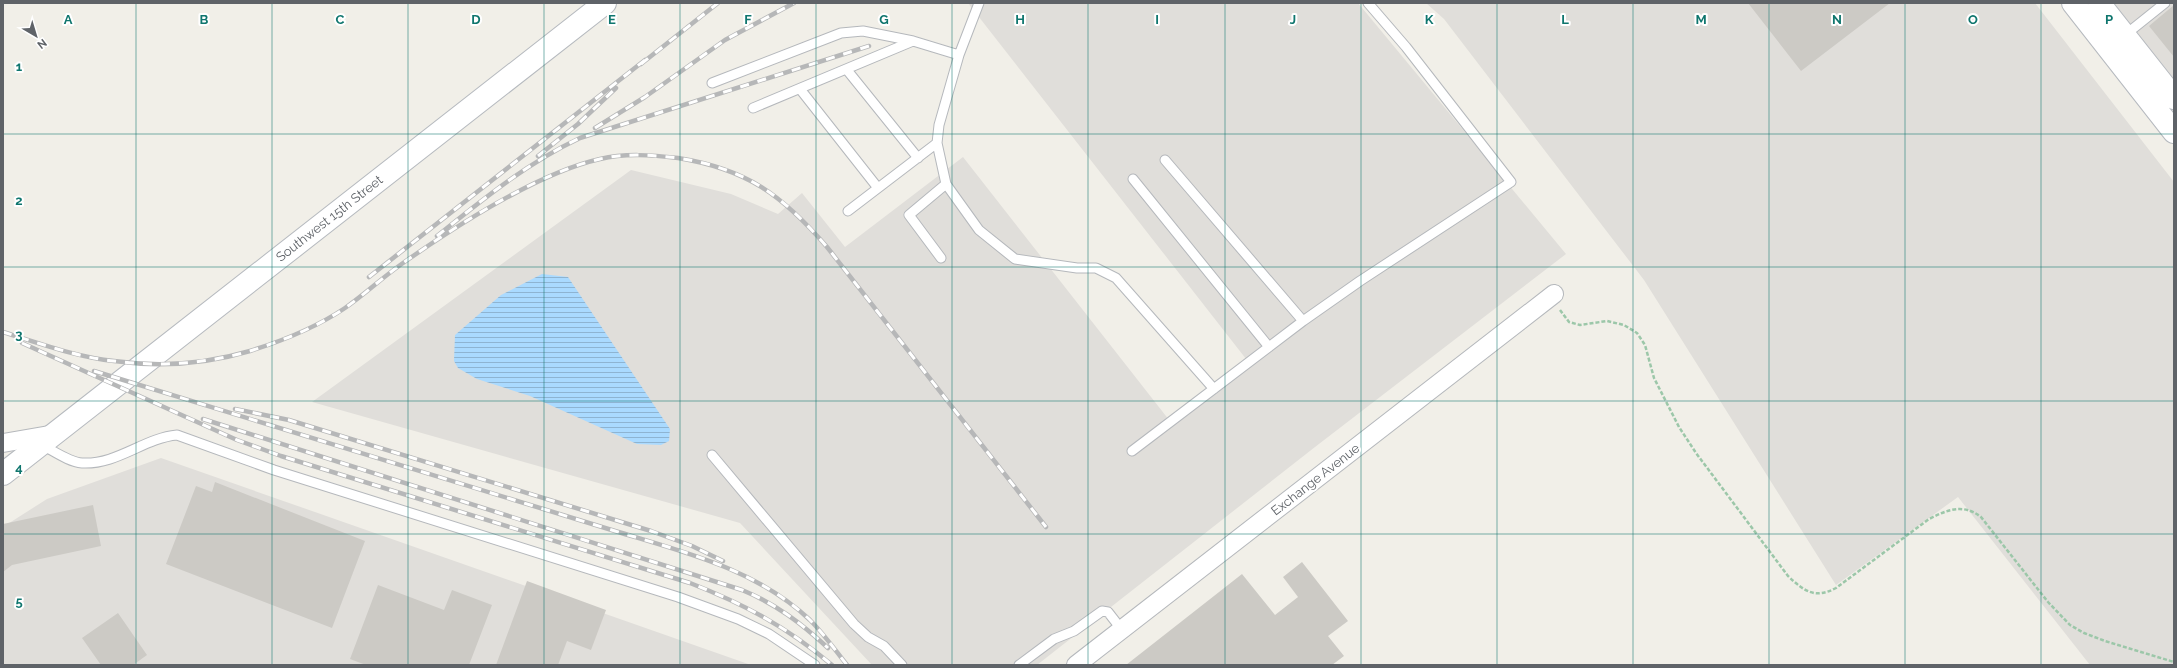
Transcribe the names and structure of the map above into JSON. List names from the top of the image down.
{
  "streets": {
    "main road": ["Southwest 15th Street"],
    "street": ["Exchange Avenue"]
  },
  "north": "bottom right",
  "grid": {
    "columns": [
      "A",
      "B",
      "C",
      "D",
      "E",
      "F",
      "G",
      "H",
      "I",
      "J",
      "K",
      "L",
      "M",
      "N",
      "O",
      "P"
    ],
    "rows": [
      "1",
      "2",
      "3",
      "4",
      "5"
    ]
  }
}
